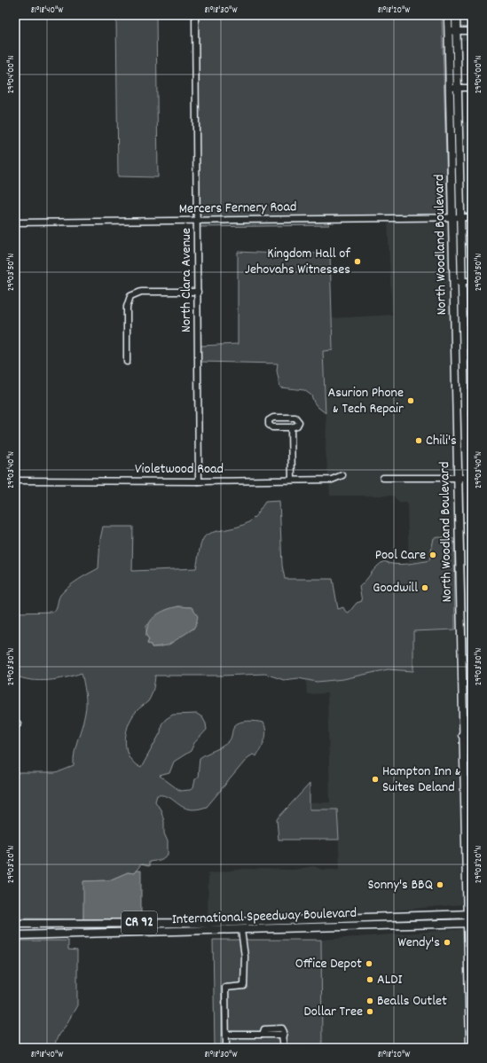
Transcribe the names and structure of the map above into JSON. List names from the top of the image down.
{
  "streets": {
    "main road": ["North Woodland Boulevard", "International Speedway Boulevard", "CR 92"],
    "street": ["Mercers Fernery Road", "North Clara Avenue", "Violetwood Road"]
  },
  "crossings": [
    ["Mercers Fernery Road", "North Woodland Boulevard"],
    ["Mercers Fernery Road", "North Clara Avenue"],
    ["North Woodland Boulevard", "International Speedway Boulevard"],
    ["North Clara Avenue", "Violetwood Road"]
  ],
  "places": [
    "Kingdom Hall of Jehovahs Witnesses",
    "Asurion Phone & Tech Repair",
    "Chili's",
    "Pool Care",
    "Goodwill",
    "Hampton Inn & Suites Deland",
    "Sonny's BBQ",
    "Wendy's",
    "Office Depot",
    "ALDI",
    "Bealls Outlet",
    "Dollar Tree"
  ],
  "coordinates": [
    "81°18'40\"W",
    "81°18'30\"W",
    "81°18'20\"W",
    "29°04'00\"N",
    "29°03'50\"N",
    "29°03'40\"N",
    "29°03'30\"N",
    "29°03'20\"N"
  ]
}
